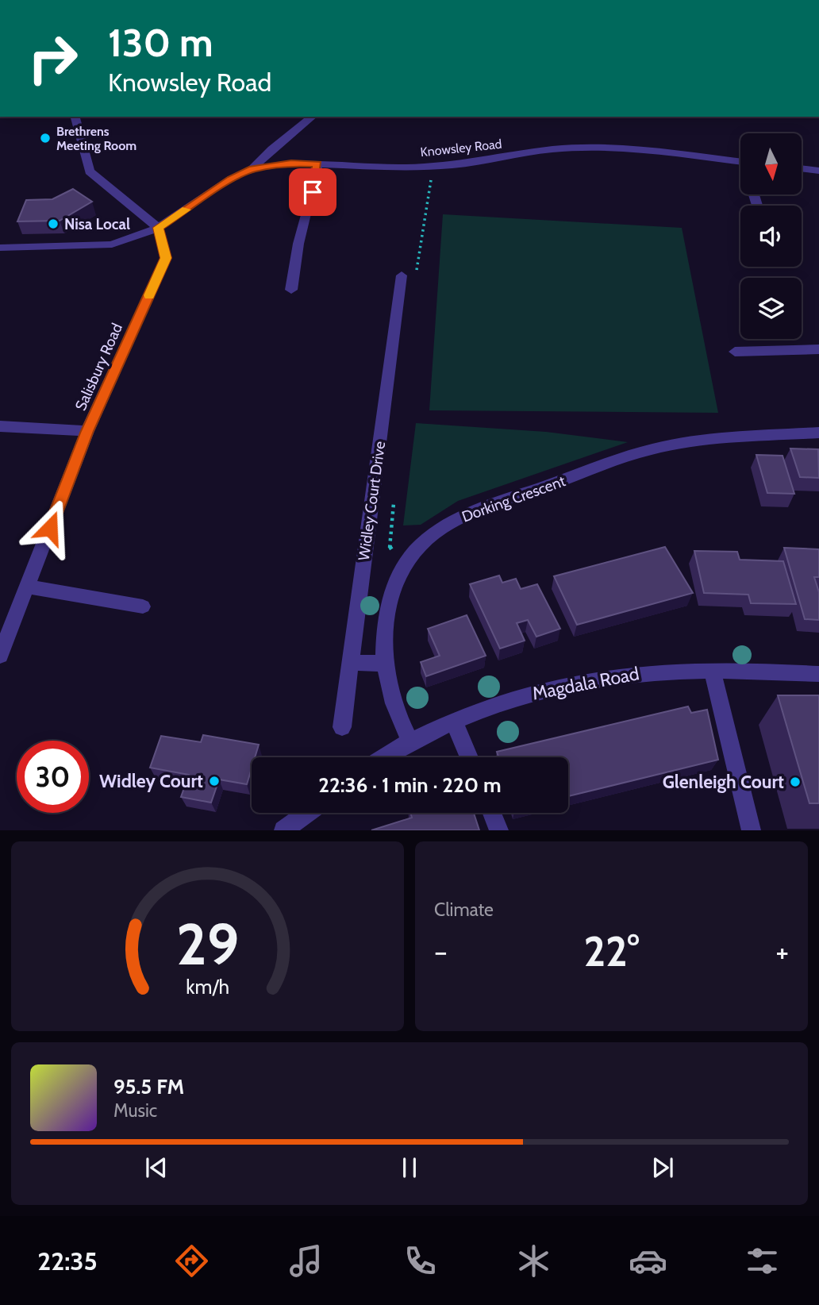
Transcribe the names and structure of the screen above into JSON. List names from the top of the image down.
{
  "streets": {
    "street": [
      "Knowsley Road",
      "Salisbury Road",
      "Dorking Crescent",
      "Widley Court Drive",
      "Magdala Road"
    ]
  },
  "crossings": [
    ["Knowsley Road", "Salisbury Road"],
    ["Dorking Crescent", "Magdala Road"]
  ],
  "places": [
    "Brethrens Meeting Room",
    "Nisa Local",
    "Widley Court",
    "Glenleigh Court"
  ],
  "north": "bottom",
  "page": {
    "turn": ["130 m", "Knowsley Road"],
    "limit": "30",
    "trip": "22:36 · 1 min · 220 m",
    "tile": "Climate",
    "heat": ["−", "22°", "+"],
    "song": ["95.5 FM", "Music"],
    "tabs": "22:35",
    "gauge": ["29", "km/h"]
  }
}
